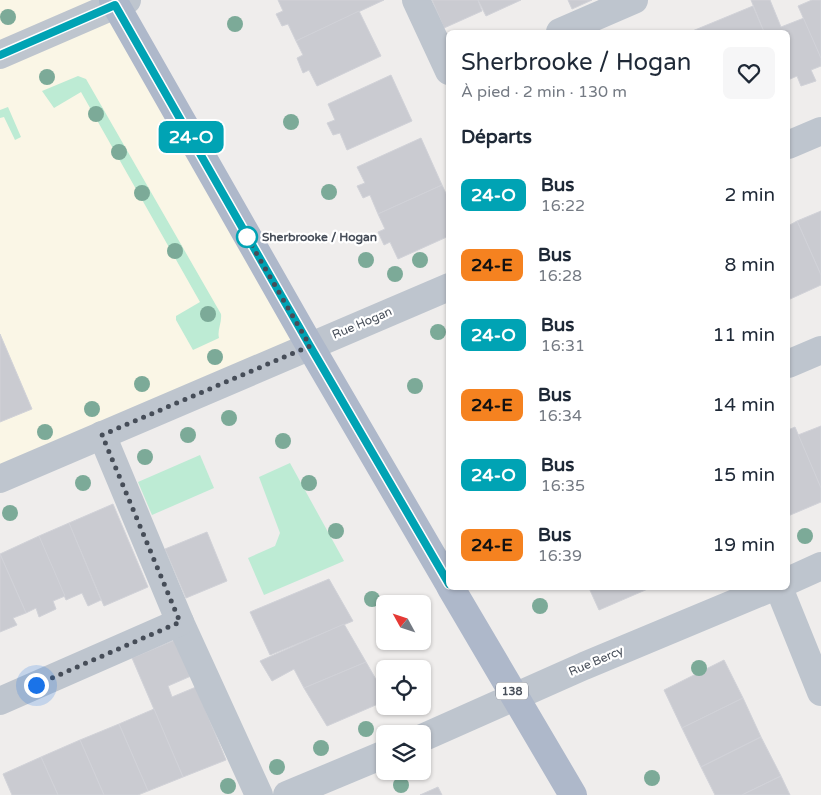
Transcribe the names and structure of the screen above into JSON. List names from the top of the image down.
{
  "streets": {
    "main road": ["138"],
    "street": ["Rue Hogan", "Rue Bercy"]
  },
  "crossings": [
    ["Rue Bercy", "138"]
  ],
  "places": ["Sherbrooke / Hogan"],
  "lines": ["bus line 24-O"],
  "north": "top left",
  "page": {
    "on_map": "24-O",
    "heading": [
      ["Sherbrooke / Hogan", "À pied · 2 min · 130 m"],
      "Départs"
    ],
    "list": [
      {
        "mark": "24-O",
        "name": "Bus",
        "note": "16:22",
        "value": "2 min"
      },
      {
        "mark": "24-E",
        "name": "Bus",
        "note": "16:28",
        "value": "8 min"
      },
      {
        "mark": "24-O",
        "name": "Bus",
        "note": "16:31",
        "value": "11 min"
      },
      {
        "mark": "24-E",
        "name": "Bus",
        "note": "16:34",
        "value": "14 min"
      },
      {
        "mark": "24-O",
        "name": "Bus",
        "note": "16:35",
        "value": "15 min"
      },
      {
        "mark": "24-E",
        "name": "Bus",
        "note": "16:39",
        "value": "19 min"
      }
    ]
  }
}
